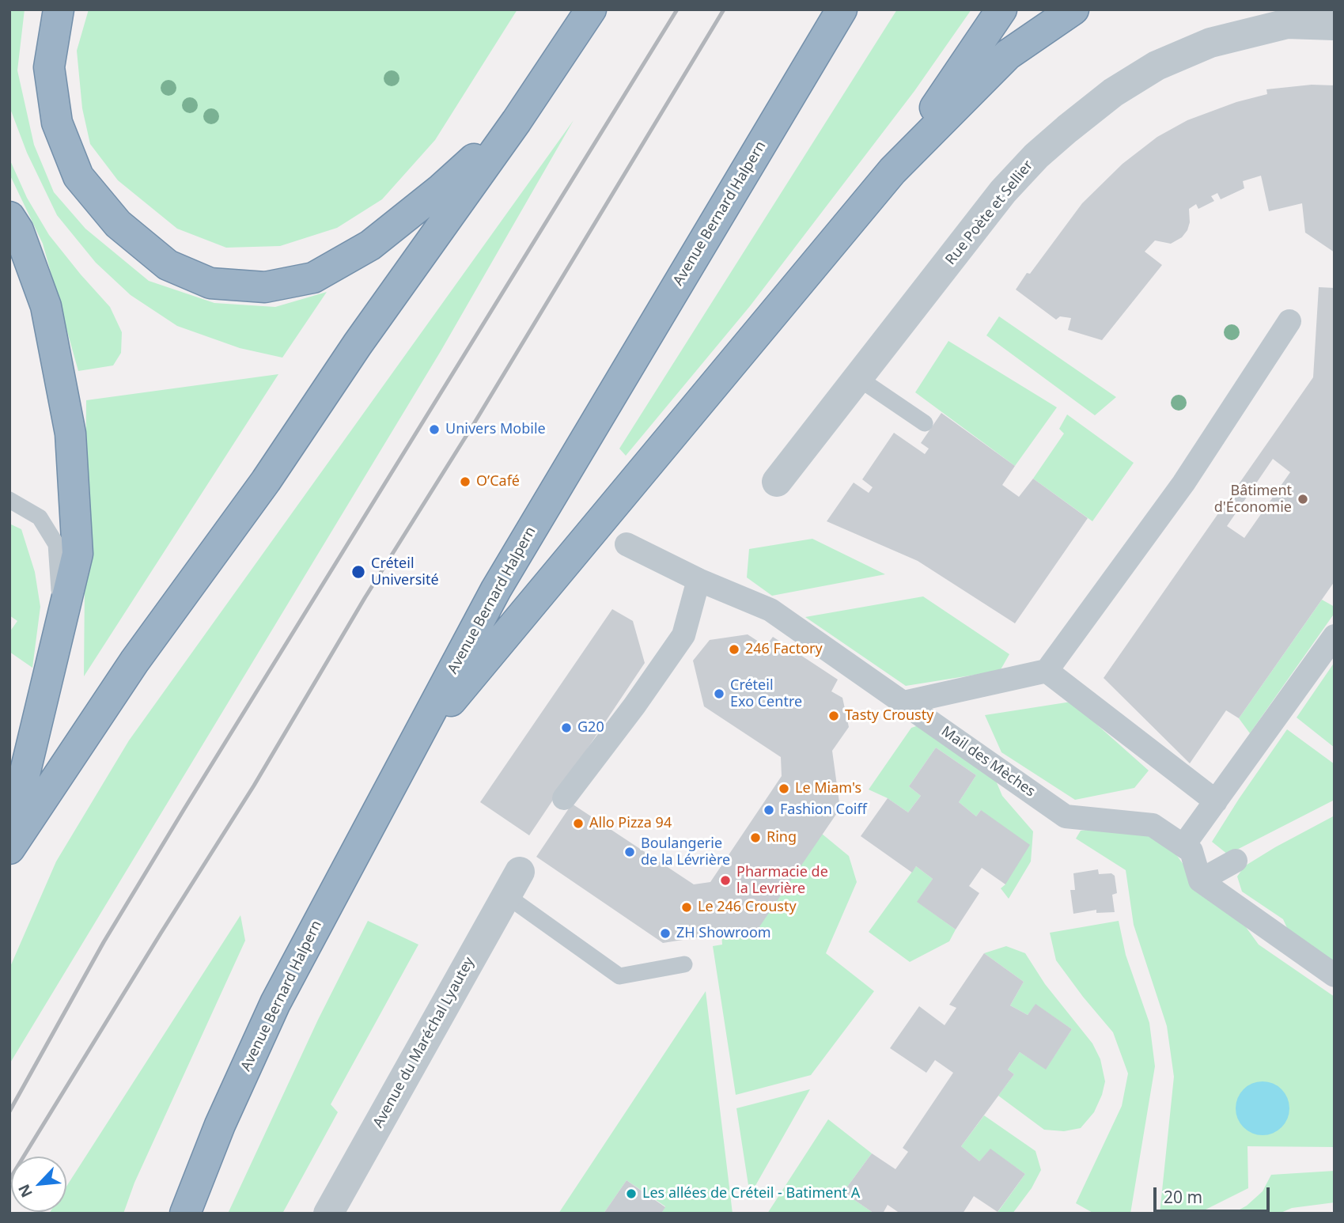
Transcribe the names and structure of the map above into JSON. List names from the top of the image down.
{
  "streets": {
    "highway": ["Avenue Bernard Halpern"],
    "street": ["Rue Poète et Sellier", "Mail des Mèches", "Avenue du Maréchal Lyautey"]
  },
  "places": [
    "Univers Mobile",
    "O’Café",
    "Bâtiment d'Économie",
    "Créteil Université",
    "246 Factory",
    "Créteil Exo Centre",
    "Tasty Crousty",
    "G20",
    "Le Miam's",
    "Fashion Coiff",
    "Allo Pizza 94",
    "Ring",
    "Boulangerie de la Lévrière",
    "Pharmacie de la Levrière",
    "Le 246 Crousty",
    "ZH Showroom",
    "Les allées de Créteil - Batiment A"
  ],
  "scale_bar": "20 m",
  "north": "bottom left"
}
